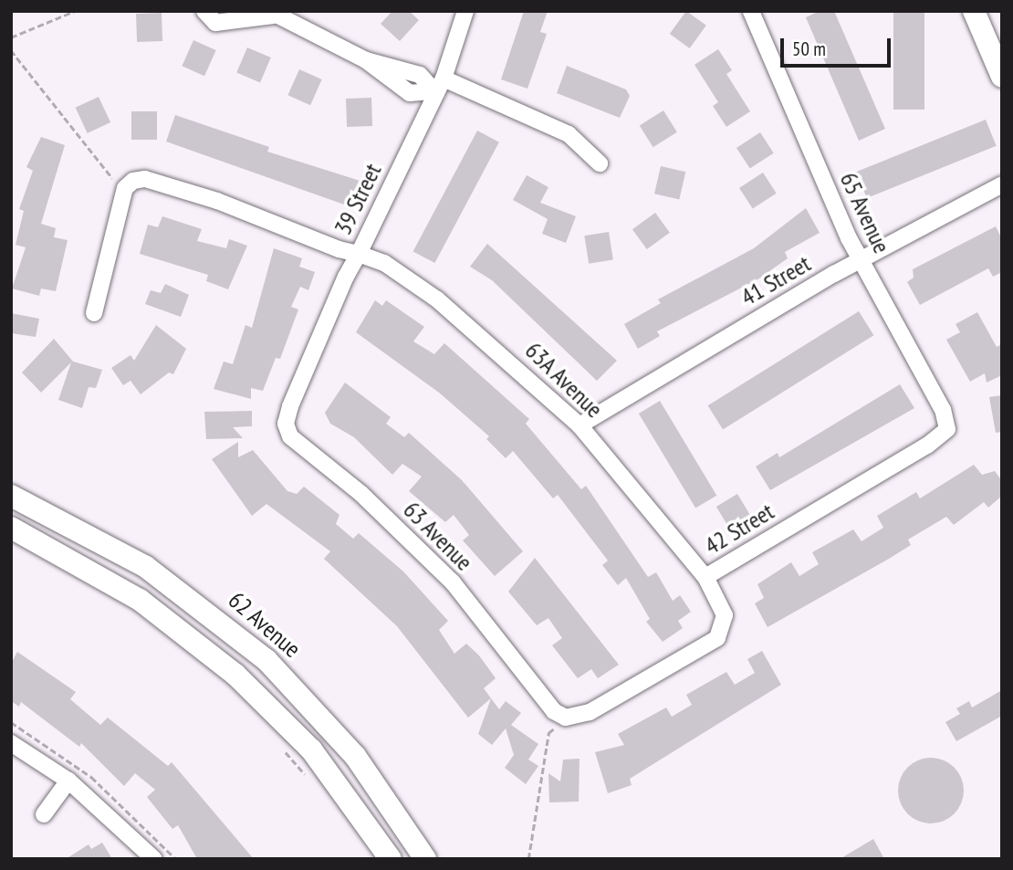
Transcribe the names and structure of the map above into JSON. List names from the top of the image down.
{
  "streets": {
    "main road": ["62 Avenue"],
    "street": [
      "39 Street",
      "65 Avenue",
      "41 Street",
      "63A Avenue",
      "42 Street",
      "63 Avenue"
    ]
  },
  "crossings": [
    ["39 Street", "63A Avenue"],
    ["39 Street", "63 Avenue"],
    ["65 Avenue", "41 Street"],
    ["65 Avenue", "42 Street"],
    ["41 Street", "63A Avenue"],
    ["63A Avenue", "42 Street"],
    ["42 Street", "63 Avenue"]
  ],
  "scale_bar": "50 m"
}
